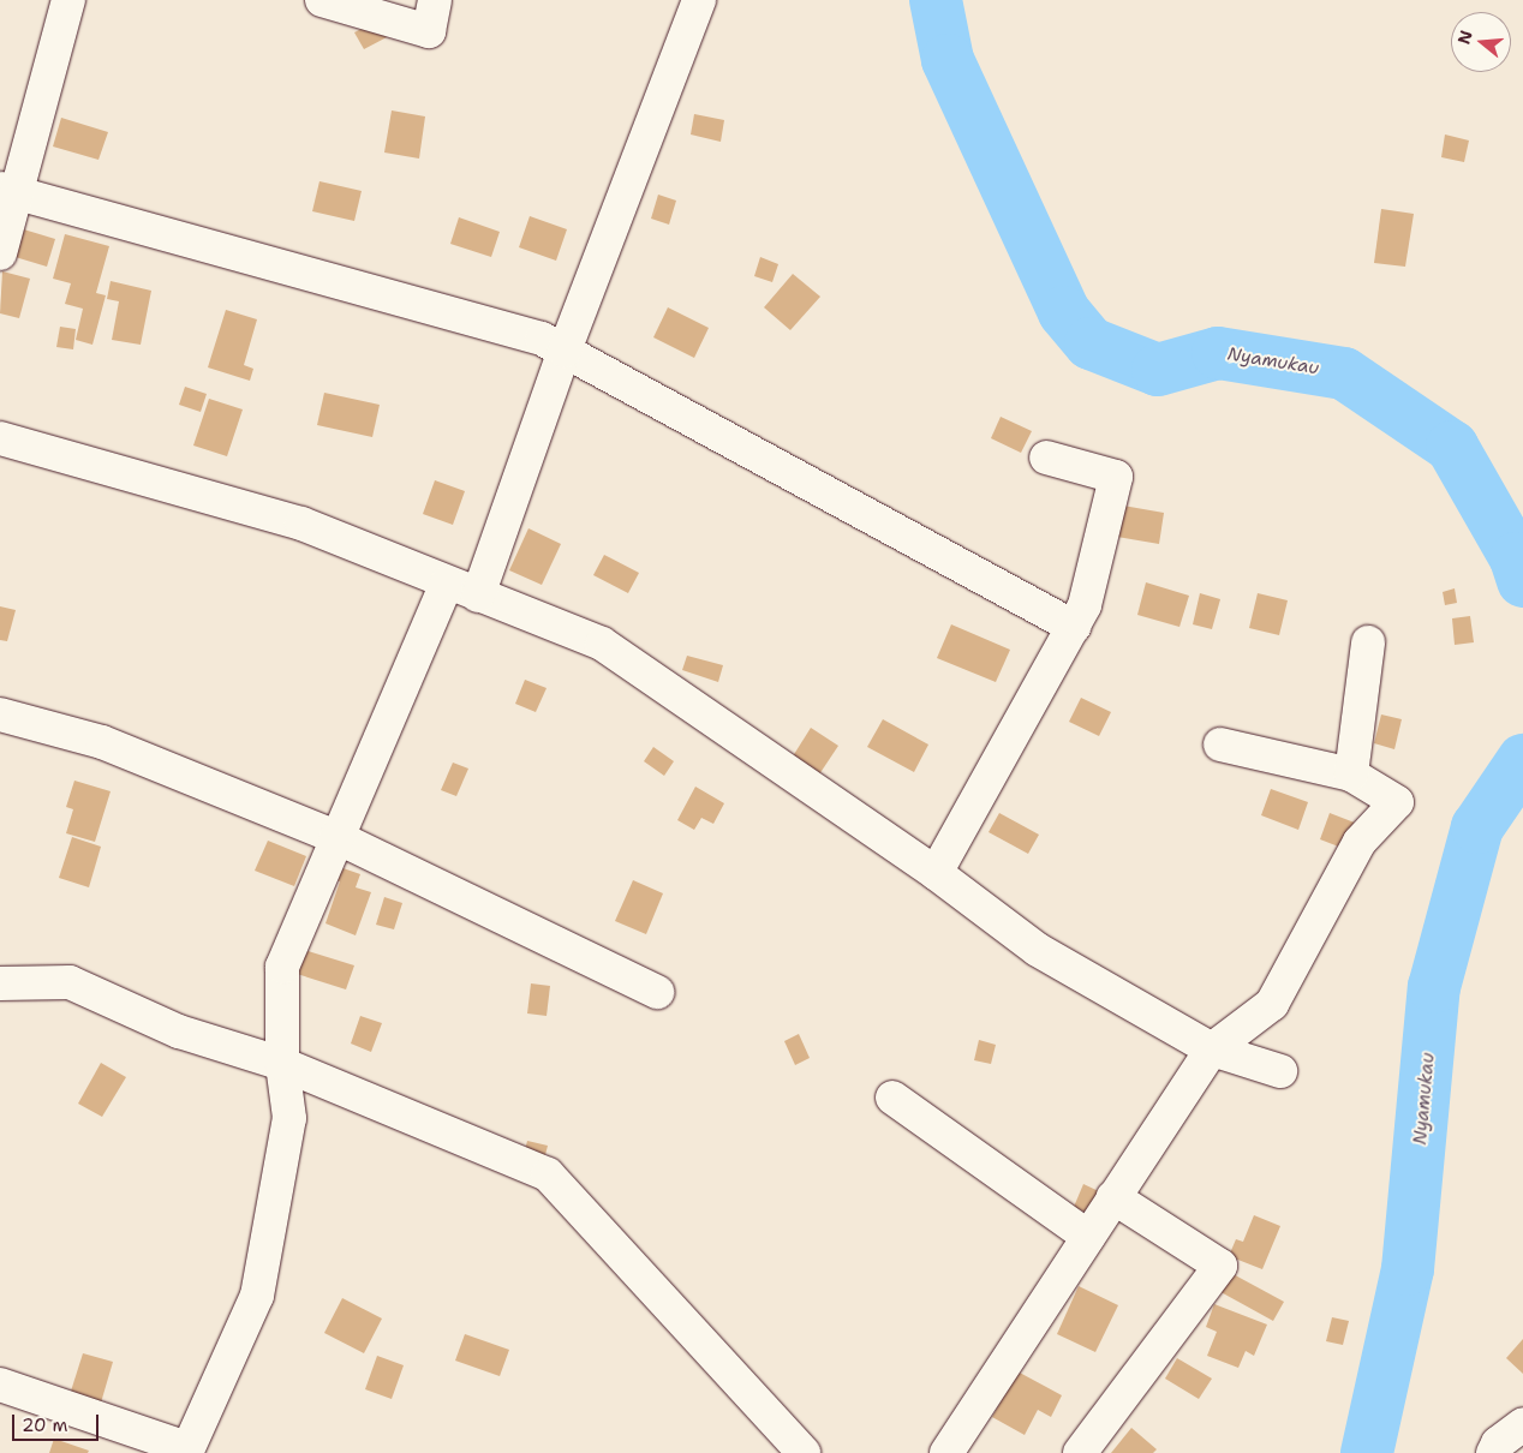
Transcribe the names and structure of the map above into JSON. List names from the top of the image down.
{
  "water": ["Nyamukau"],
  "scale_bar": "20 m",
  "north": "left"
}
